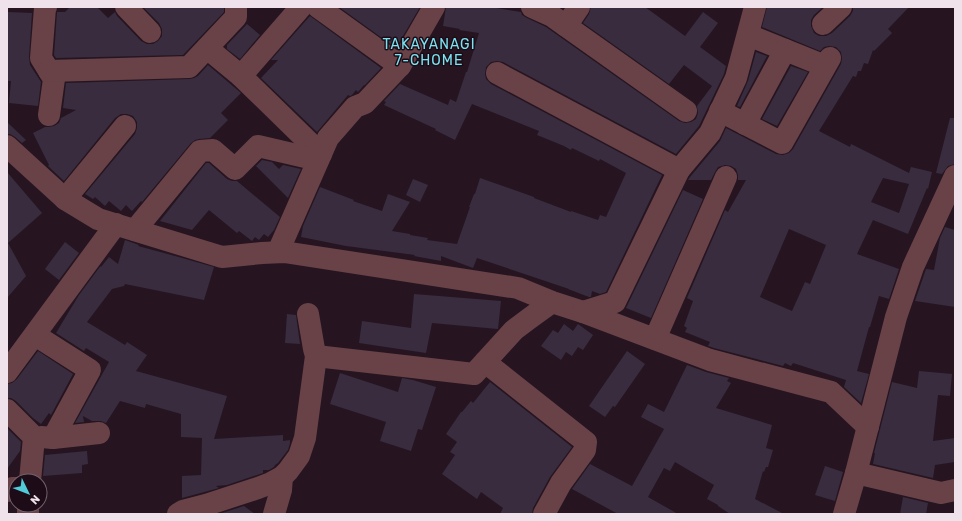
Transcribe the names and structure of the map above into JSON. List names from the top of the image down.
{
  "districts": ["TAKAYANAGI 7-CHOME"],
  "north": "bottom right"
}
